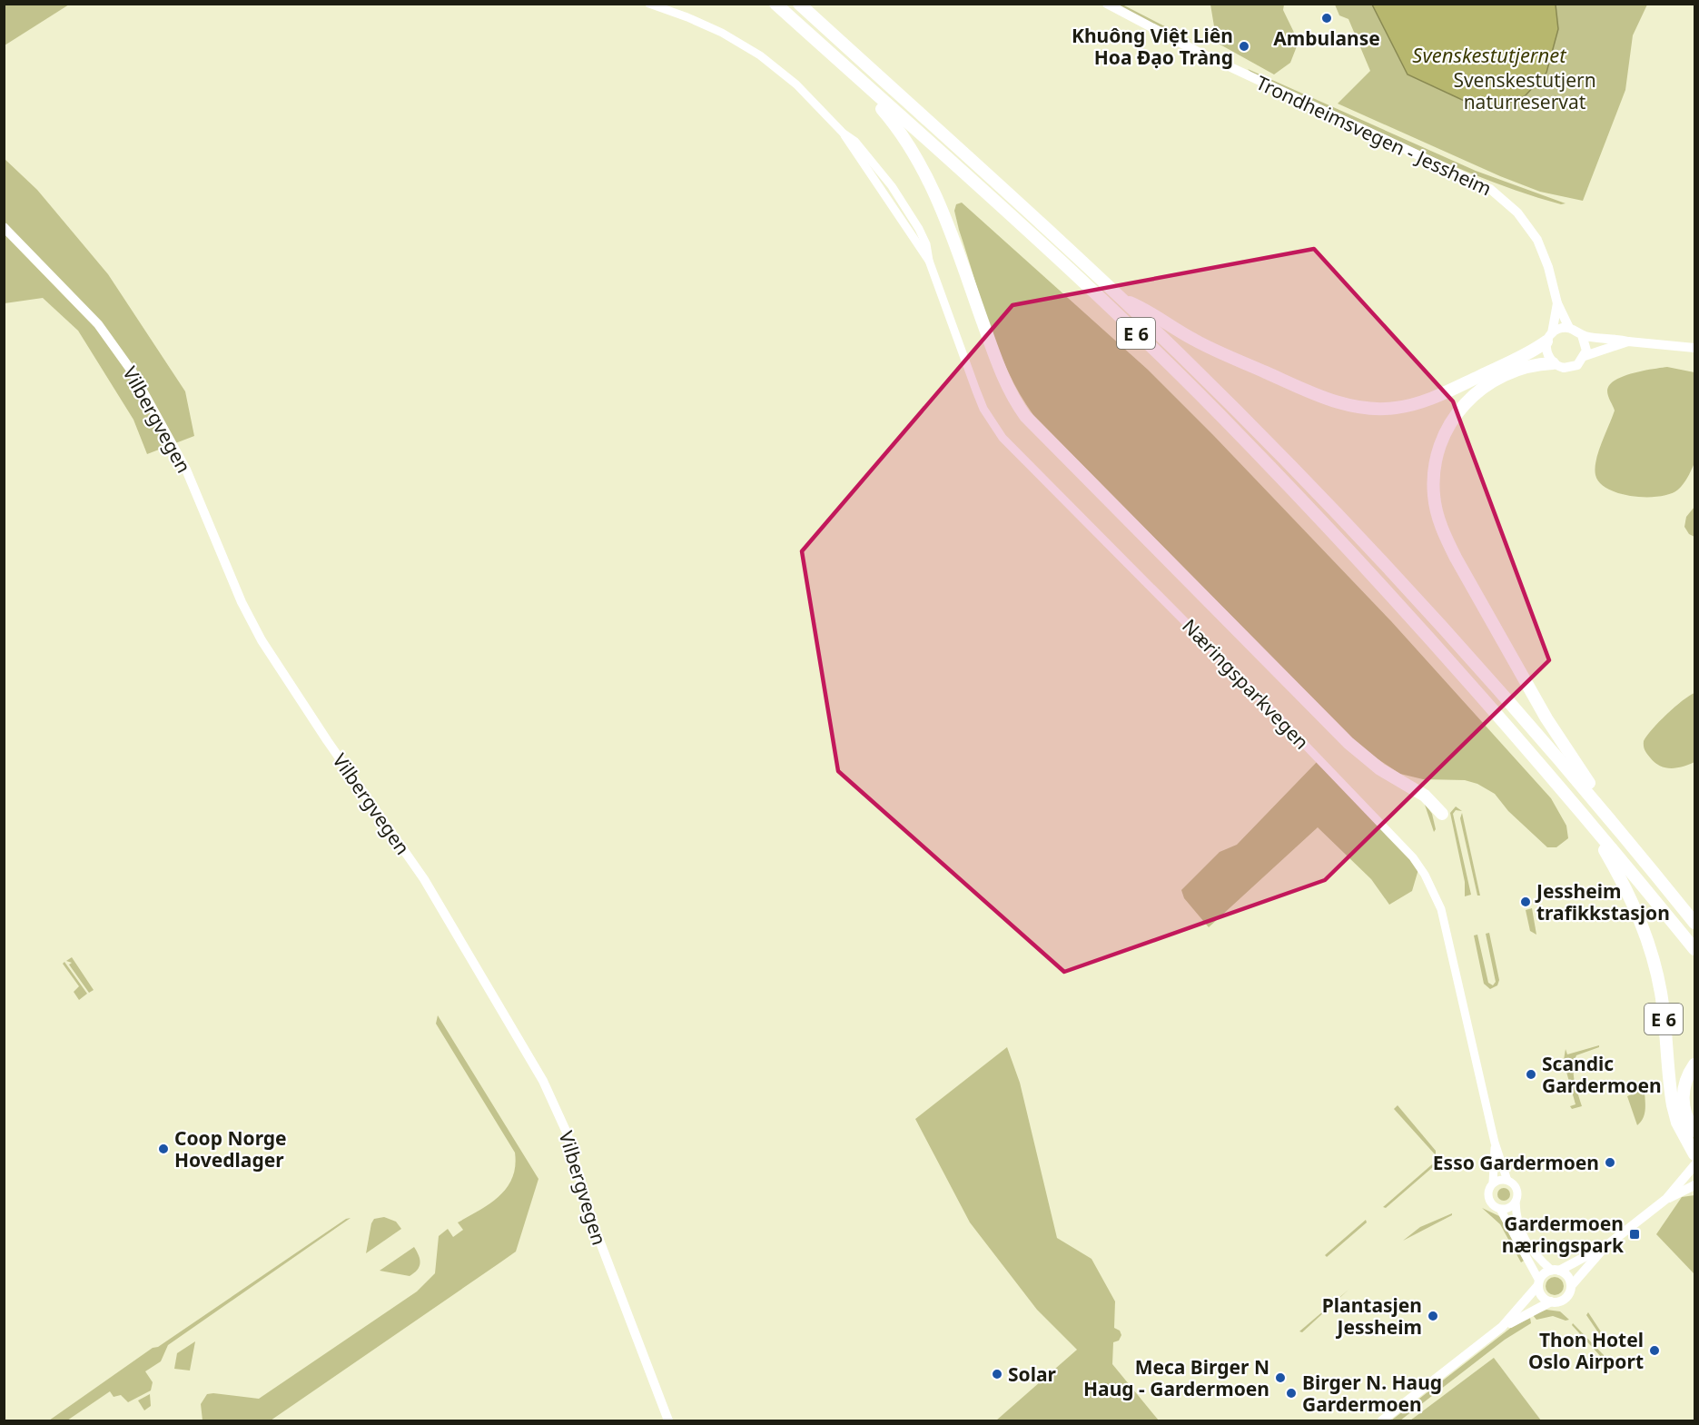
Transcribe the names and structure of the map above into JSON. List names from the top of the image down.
{
  "streets": {
    "highway": ["E 6"],
    "main road": ["Trondheimsvegen - Jessheim", "Vilbergvegen"],
    "street": ["Næringsparkvegen"]
  },
  "crossings": [
    ["Trondheimsvegen - Jessheim", "E 6"]
  ],
  "water": ["Svenskestutjernet"],
  "parks": ["Svenskestutjern naturreservat"],
  "places": {
    "other": [
      "Ambulanse",
      "Khuông Việt Liên Hoa Đạo Tràng",
      "Jessheim trafikkstasjon",
      "Scandic Gardermoen",
      "Coop Norge Hovedlager",
      "Esso Gardermoen",
      "Plantasjen Jessheim",
      "Thon Hotel Oslo Airport",
      "Solar",
      "Meca Birger N Haug - Gardermoen",
      "Birger N. Haug Gardermoen"
    ],
    "transit": ["Gardermoen næringspark"]
  }
}
